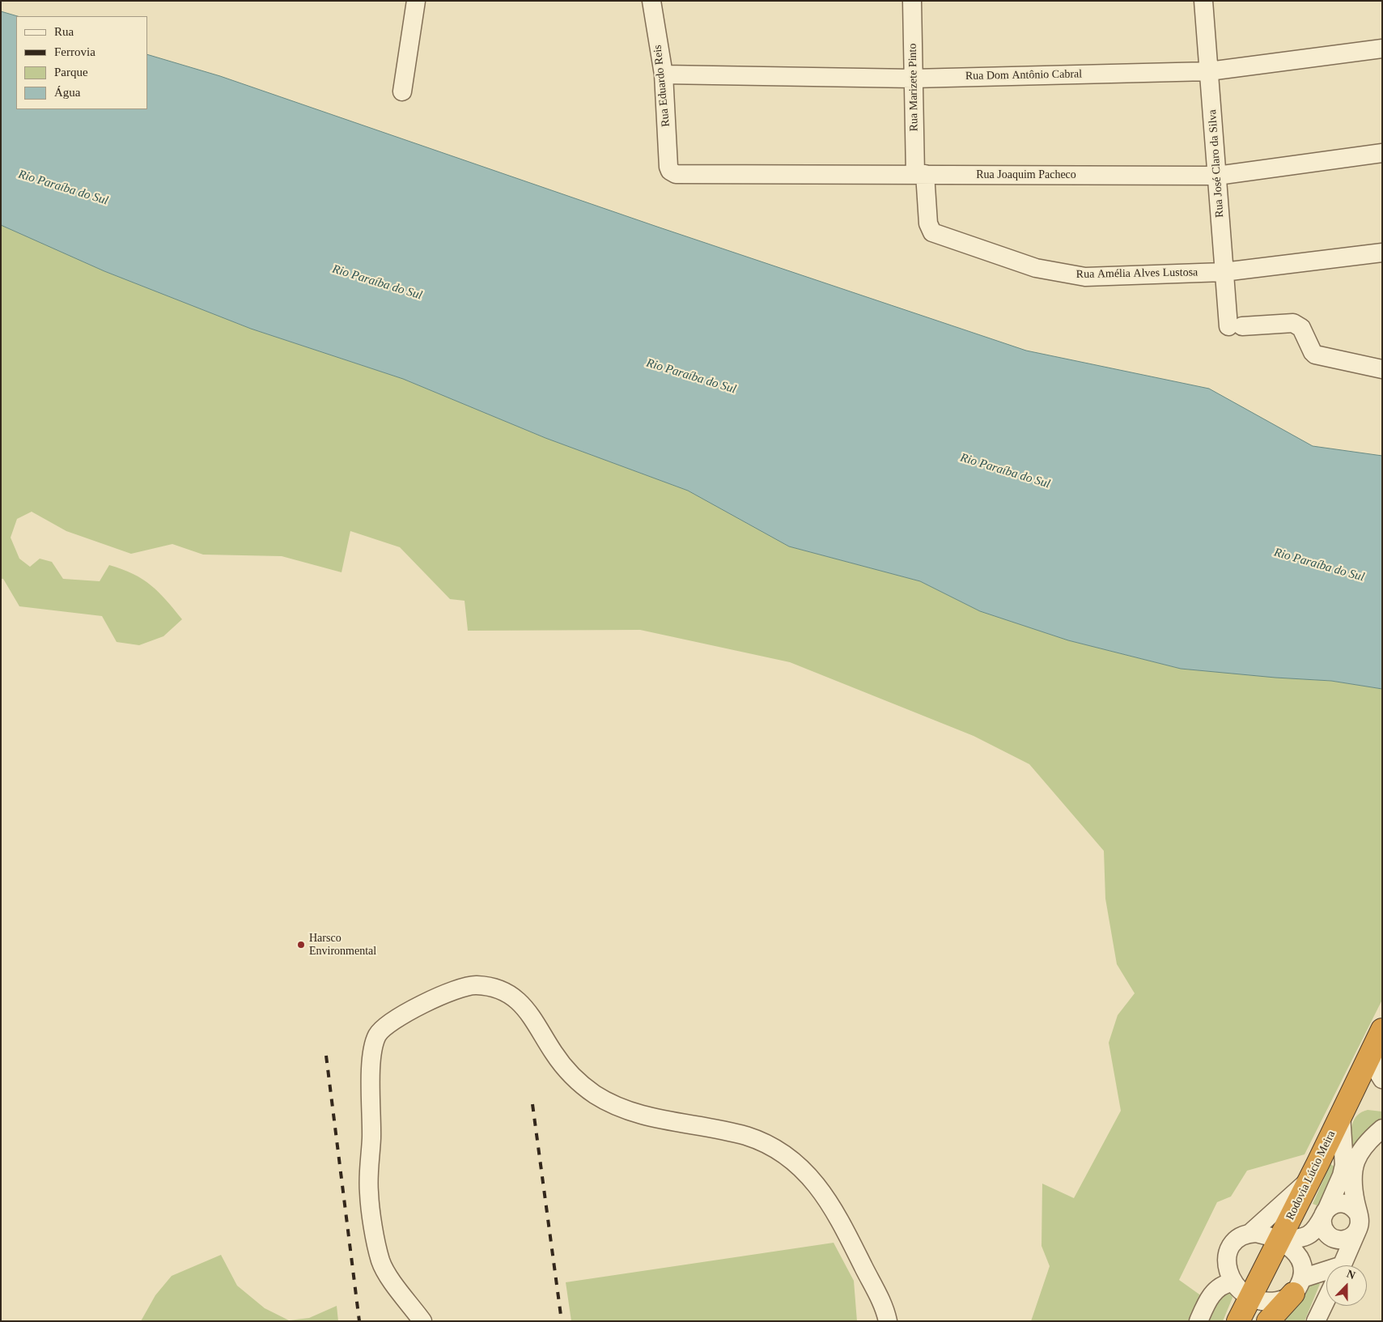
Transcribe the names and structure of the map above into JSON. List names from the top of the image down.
{
  "streets": {
    "highway": ["Rodovia Lúcio Meira"],
    "street": [
      "Rua Dom Antônio Cabral",
      "Rua Eduardo Reis",
      "Rua Marizete Pinto",
      "Rua José Claro da Silva",
      "Rua Joaquim Pacheco",
      "Rua Amélia Alves Lustosa"
    ]
  },
  "crossings": [
    ["Rua Dom Antônio Cabral", "Rua Eduardo Reis"],
    ["Rua Dom Antônio Cabral", "Rua Marizete Pinto"],
    ["Rua Dom Antônio Cabral", "Rua José Claro da Silva"],
    ["Rua Eduardo Reis", "Rua Joaquim Pacheco"],
    ["Rua Marizete Pinto", "Rua Joaquim Pacheco"],
    ["Rua Marizete Pinto", "Rua Amélia Alves Lustosa"],
    ["Rua José Claro da Silva", "Rua Joaquim Pacheco"],
    ["Rua José Claro da Silva", "Rua Amélia Alves Lustosa"],
    ["Rua Joaquim Pacheco", "Rua Amélia Alves Lustosa"]
  ],
  "water": ["Rio Paraíba do Sul"],
  "places": ["Harsco Environmental"],
  "legend": [
    "Rua",
    "Ferrovia",
    "Parque",
    "Água"
  ],
  "north": "top"
}
